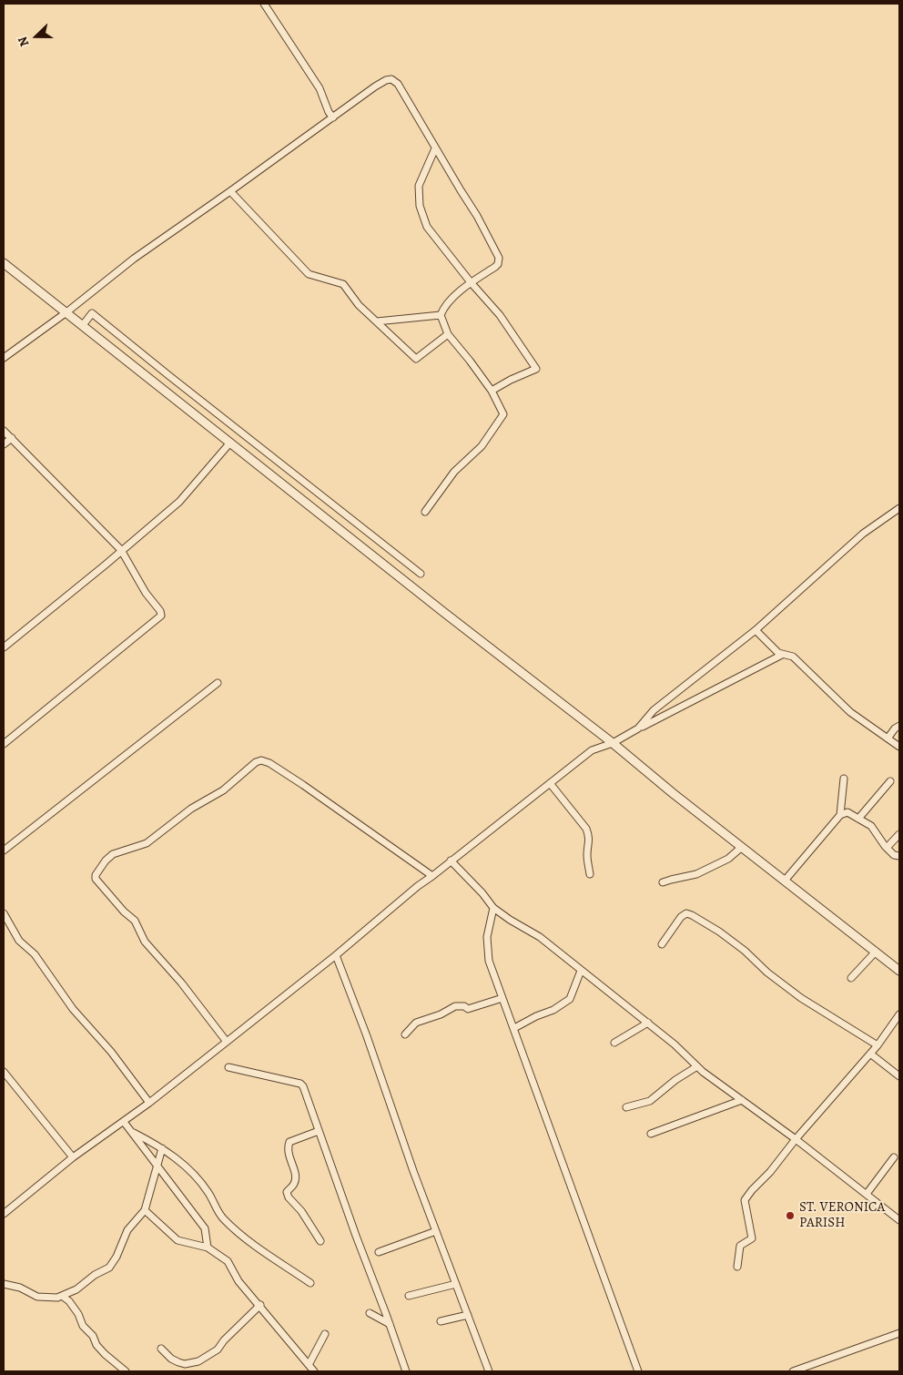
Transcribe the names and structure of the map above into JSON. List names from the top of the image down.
{
  "places": ["ST. VERONICA PARISH"],
  "north": "left"
}
